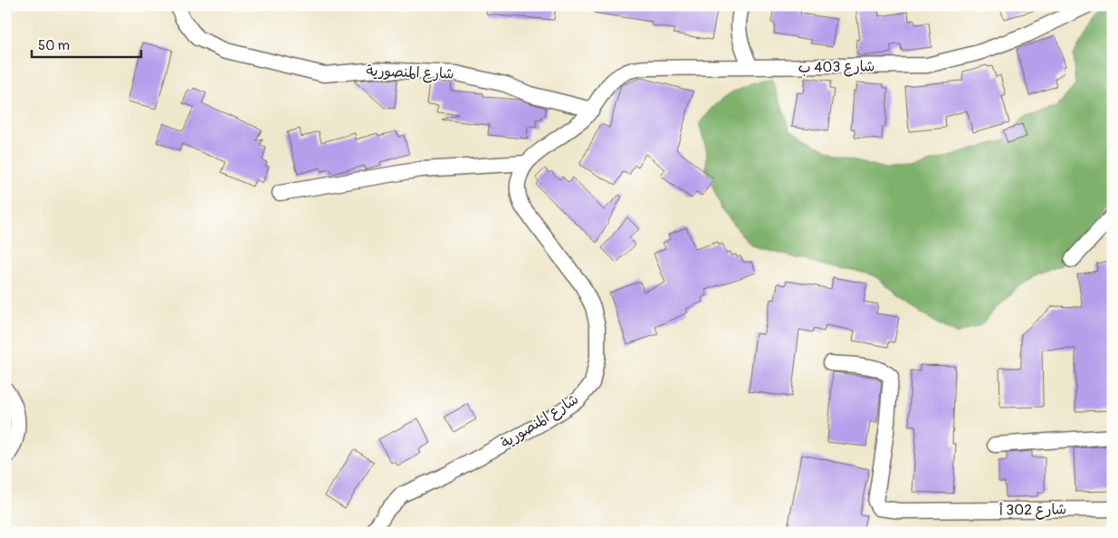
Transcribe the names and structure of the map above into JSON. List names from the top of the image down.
{
  "streets": {
    "street": ["شارع 403 ب", "شارع المنصورية", "شارع 302 أ"]
  },
  "crossings": [
    ["شارع 403 ب", "شارع المنصورية"]
  ],
  "scale_bar": "50 m"
}
